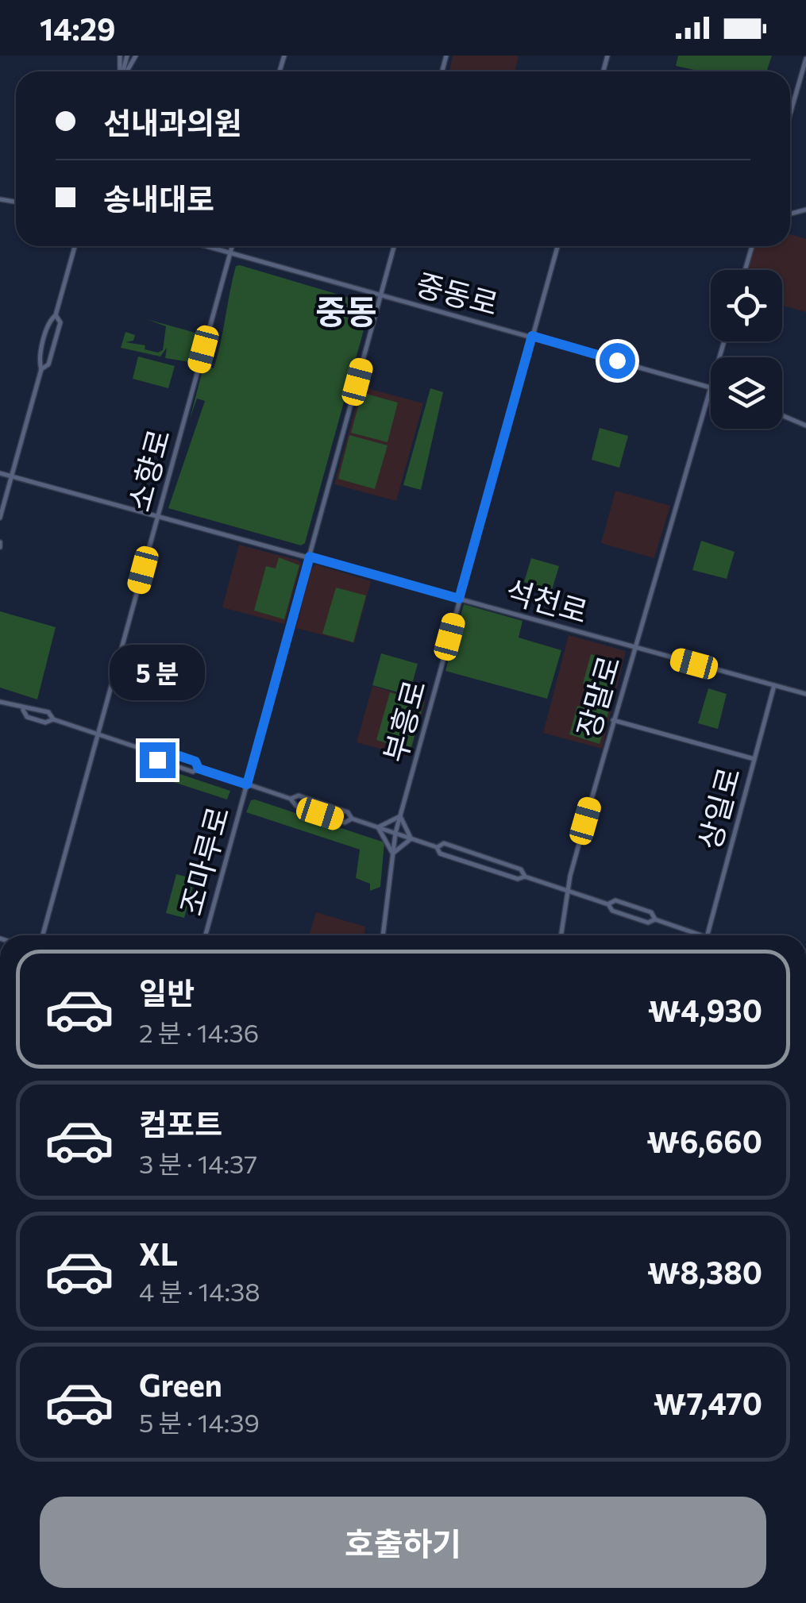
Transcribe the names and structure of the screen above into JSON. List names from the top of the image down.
{
  "streets": {
    "street": [
      "중동로",
      "소향로",
      "석천로",
      "장말로",
      "부흥로",
      "상일로",
      "조마루로"
    ]
  },
  "crossings": [
    ["중동로", "소향로"],
    ["중동로", "부흥로"],
    ["중동로", "조마루로"],
    ["소향로", "석천로"],
    ["석천로", "장말로"],
    ["석천로", "부흥로"],
    ["석천로", "상일로"],
    ["석천로", "조마루로"]
  ],
  "districts": ["중동"],
  "page": {
    "status": "14:29",
    "banner": ["선내과의원", "송내대로"],
    "bubble": "5 분",
    "list": [
      {
        "name": "일반",
        "note": "2 분 · 14:36",
        "value": "₩4,930"
      },
      {
        "name": "컴포트",
        "note": "3 분 · 14:37",
        "value": "₩6,660"
      },
      {
        "name": "XL",
        "note": "4 분 · 14:38",
        "value": "₩8,380"
      },
      {
        "name": "Green",
        "note": "5 분 · 14:39",
        "value": "₩7,470"
      }
    ],
    "buttons": "호출하기"
  }
}
